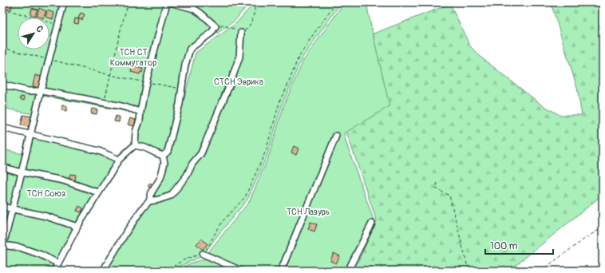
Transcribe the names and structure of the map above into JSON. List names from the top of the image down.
{
  "parks": [
    "ТСН СТ Коммутатор",
    "СТСН Эврика",
    "ТСН Союз",
    "ТСН Лазурь"
  ],
  "scale_bar": "100 m",
  "north": "top right"
}
